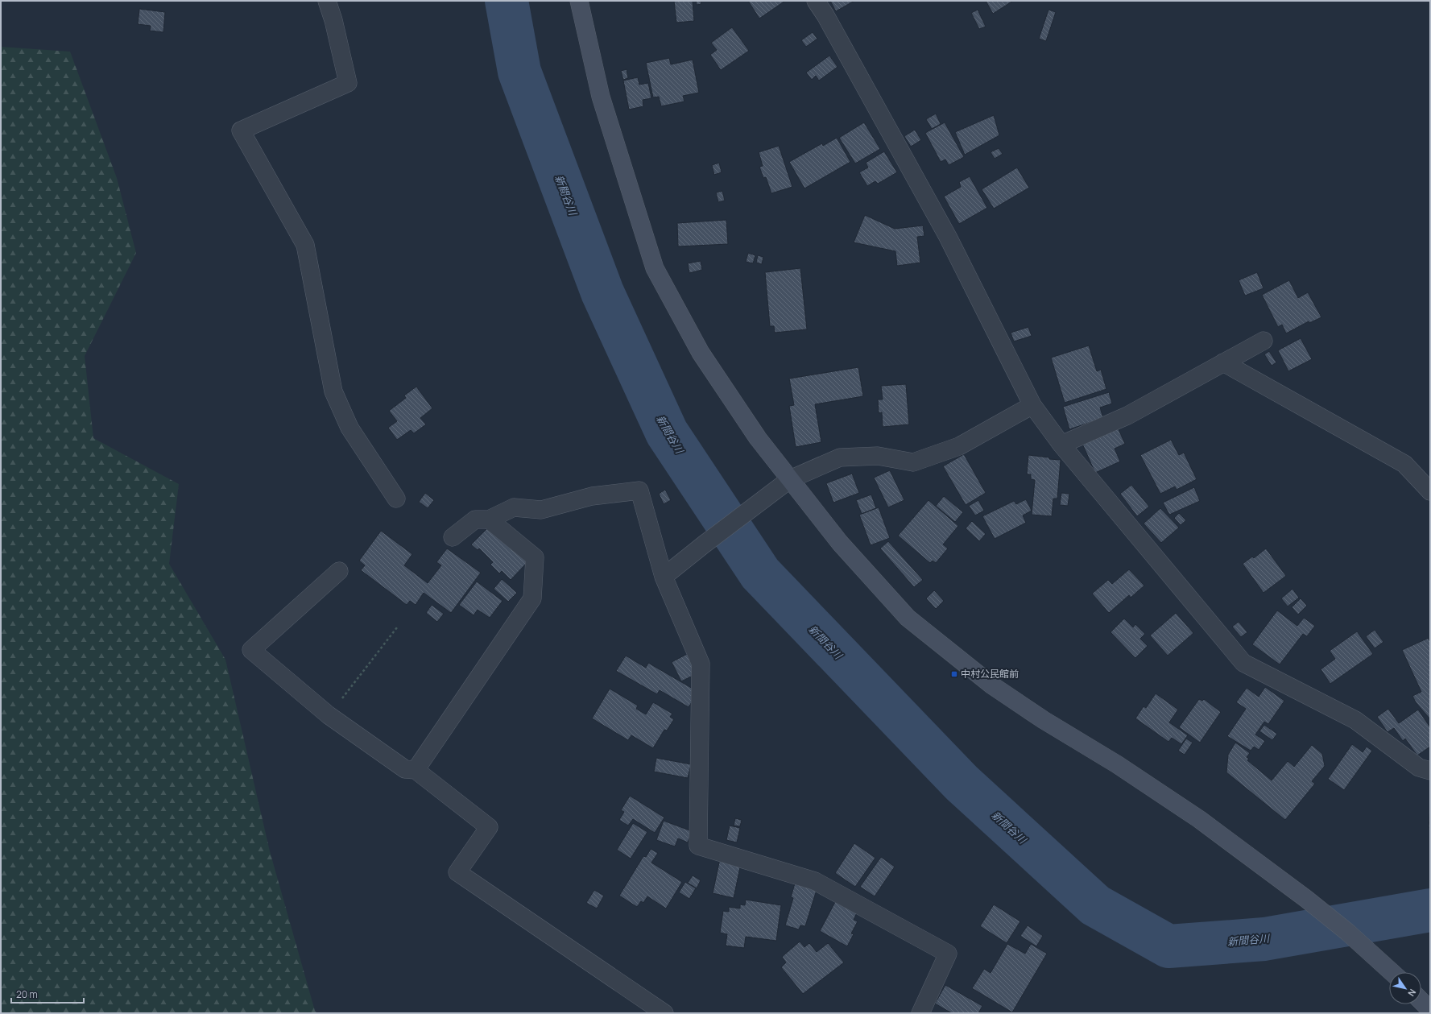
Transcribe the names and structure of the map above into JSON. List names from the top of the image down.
{
  "water": ["新間谷川"],
  "places": {
    "transit": ["中村公民館前"]
  },
  "scale_bar": "20 m",
  "north": "bottom right"
}
